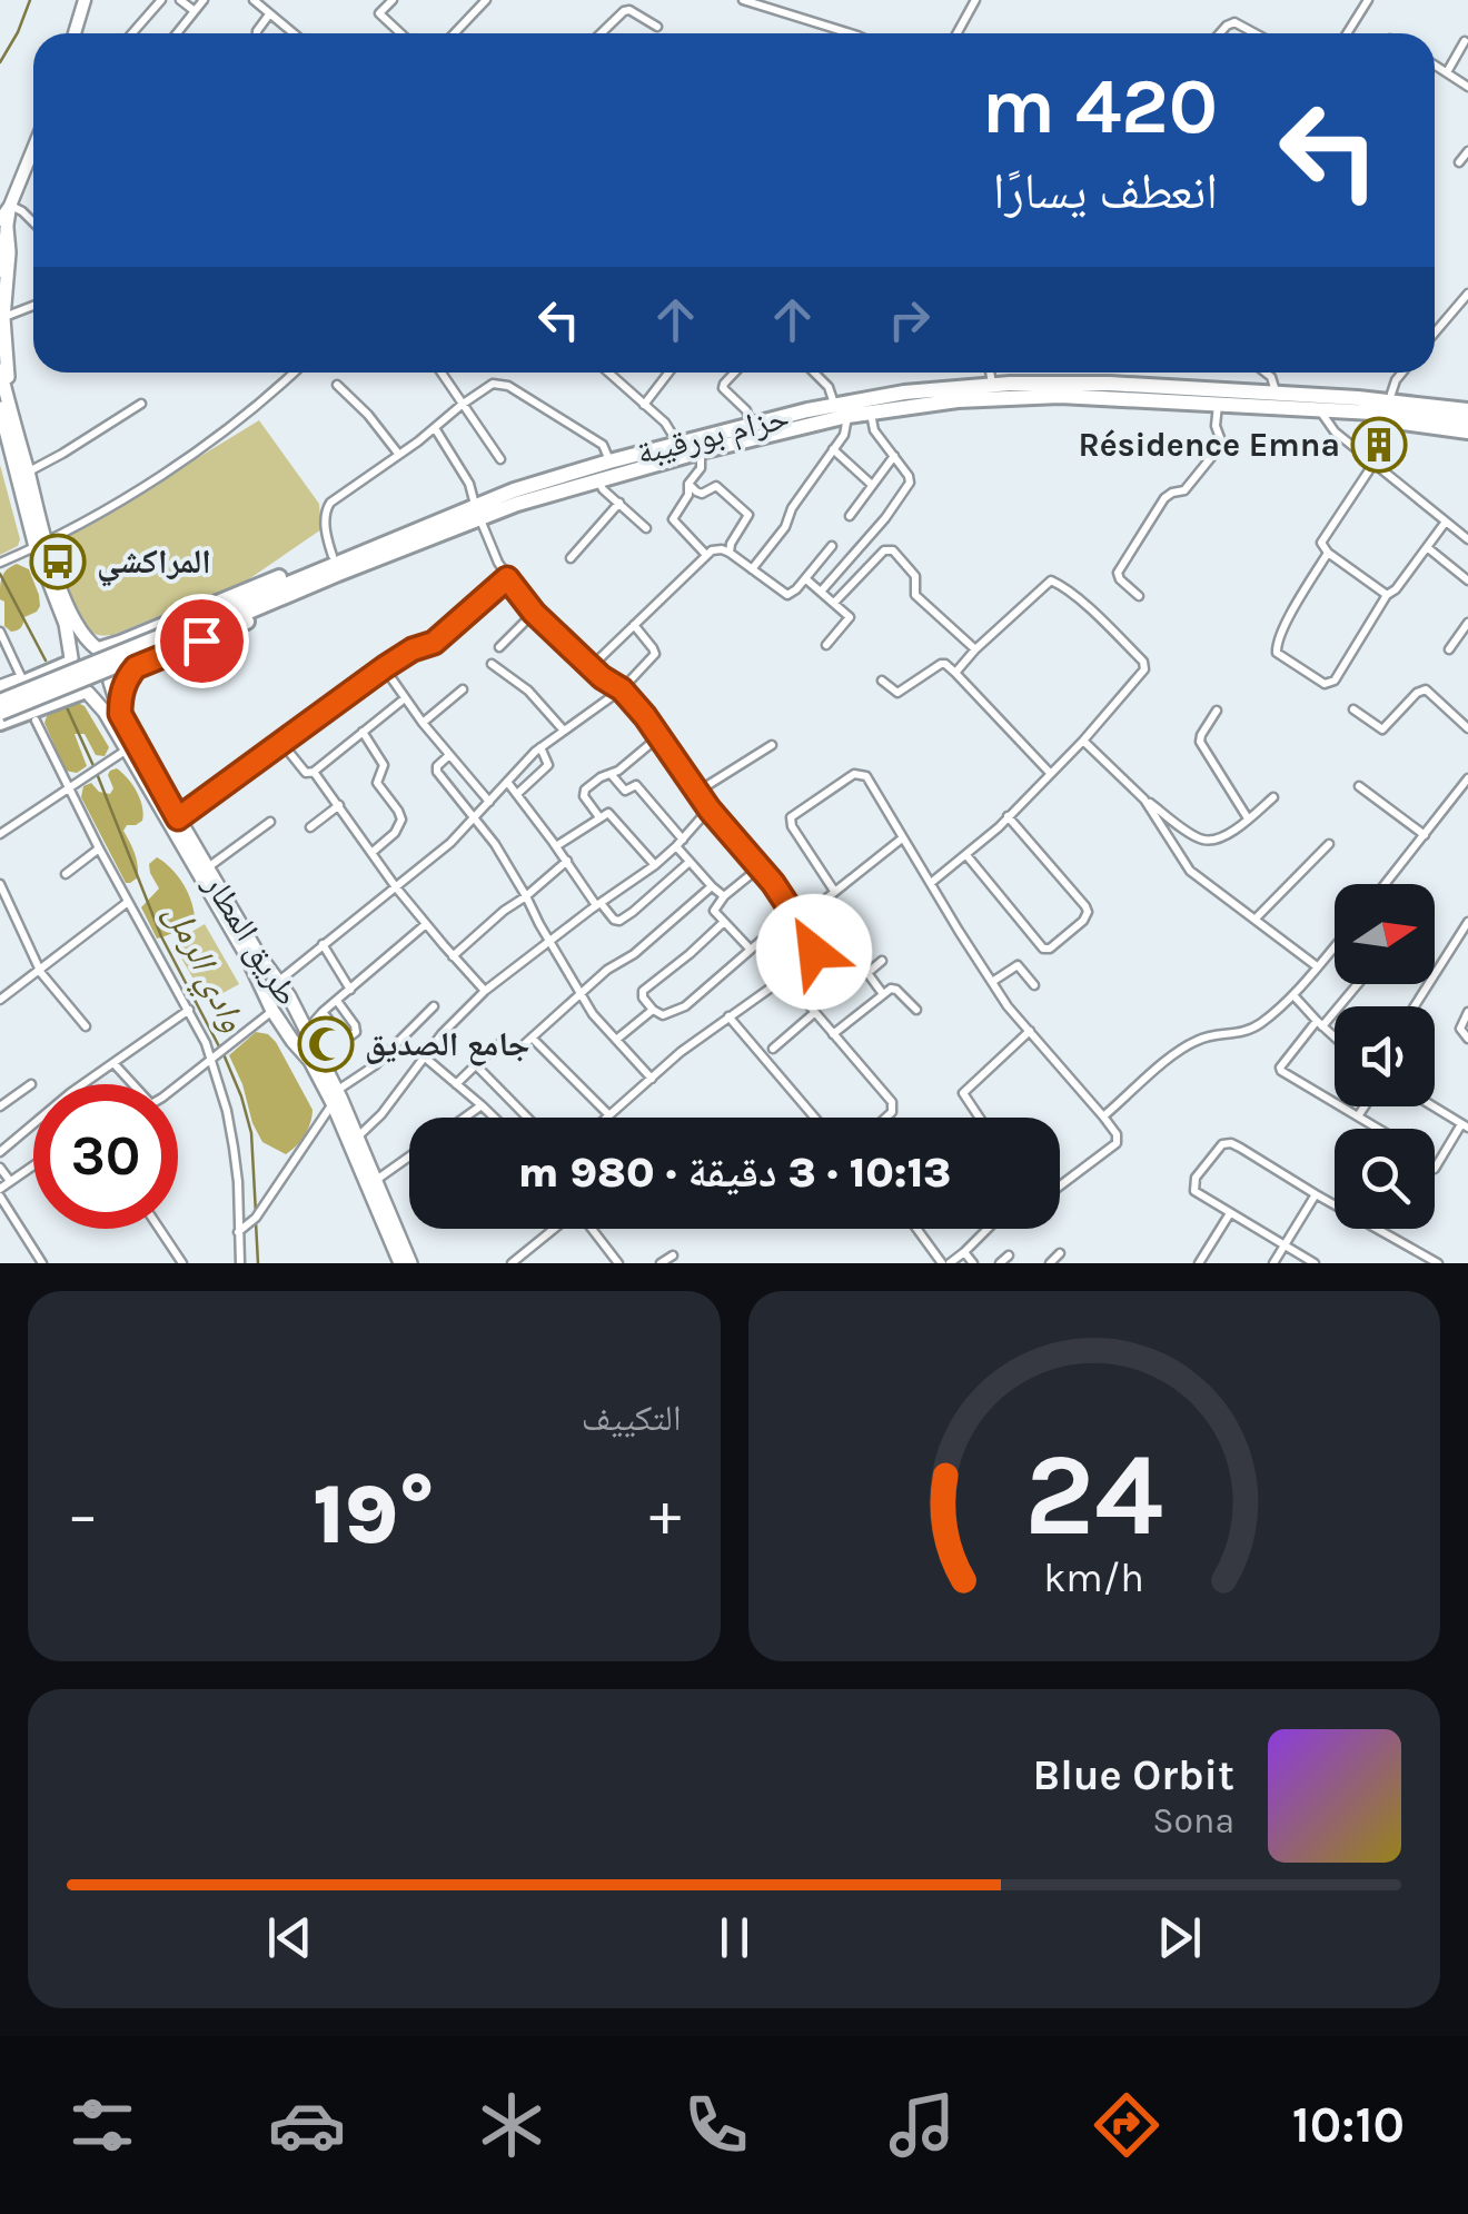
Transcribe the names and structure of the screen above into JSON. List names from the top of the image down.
{
  "streets": {
    "highway": ["حزام بورقيبة"],
    "main road": ["طريق المطار"]
  },
  "water": ["وادي الرمل"],
  "places": {
    "building": ["Résidence Emna"],
    "bus stop": ["المراكشي"],
    "mosque": ["جامع الصديق"]
  },
  "north": "right",
  "page": {
    "turn": ["420 m", "انعطف يسارًا"],
    "limit": "30",
    "trip": "10:13 · 3 دقيقة · 980 m",
    "tile": "التكييف",
    "heat": ["−", "19°", "+"],
    "song": ["Blue Orbit", "Sona"],
    "tabs": "10:10",
    "gauge": ["24", "km/h"]
  }
}
